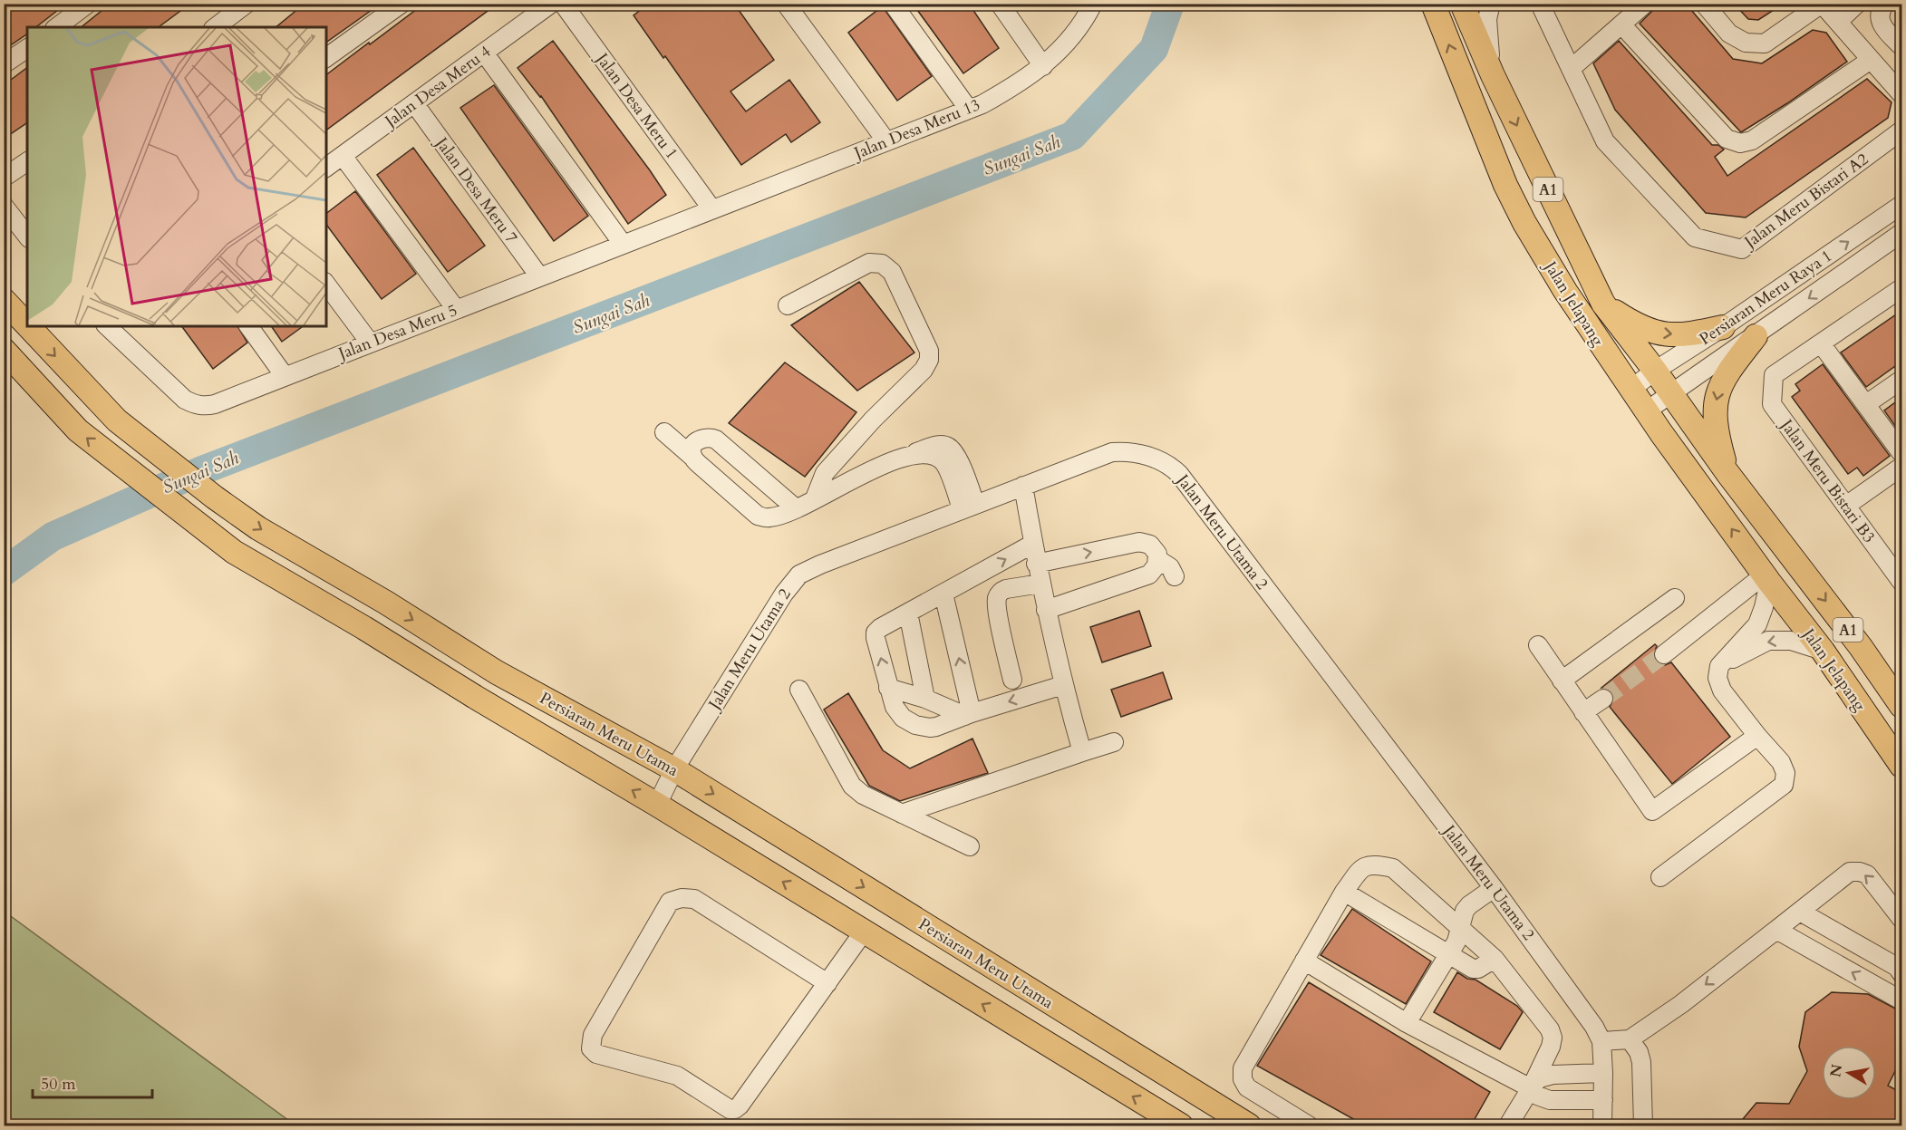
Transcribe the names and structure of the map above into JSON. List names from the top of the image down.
{
  "streets": {
    "main road": ["A1", "Jalan Jelapang", "Persiaran Meru Utama"],
    "street": [
      "Jalan Desa Meru 4",
      "Jalan Desa Meru 1",
      "Jalan Desa Meru 13",
      "Jalan Desa Meru 7",
      "Jalan Meru Bistari A2",
      "Persiaran Meru Raya 1",
      "Jalan Desa Meru 5",
      "Jalan Meru Bistari B3",
      "Jalan Meru Utama 2"
    ]
  },
  "crossings": [
    ["Jalan Desa Meru 4", "Jalan Desa Meru 7"],
    ["Jalan Desa Meru 1", "Jalan Desa Meru 13"],
    ["Jalan Desa Meru 1", "Jalan Desa Meru 5"],
    ["Jalan Desa Meru 13", "Jalan Desa Meru 5"],
    ["Jalan Desa Meru 7", "Jalan Desa Meru 5"],
    ["Persiaran Meru Raya 1", "Jalan Jelapang"],
    ["Jalan Meru Utama 2", "Persiaran Meru Utama"]
  ],
  "water": ["Sungai Sah"],
  "scale_bar": "50 m",
  "north": "left"
}
